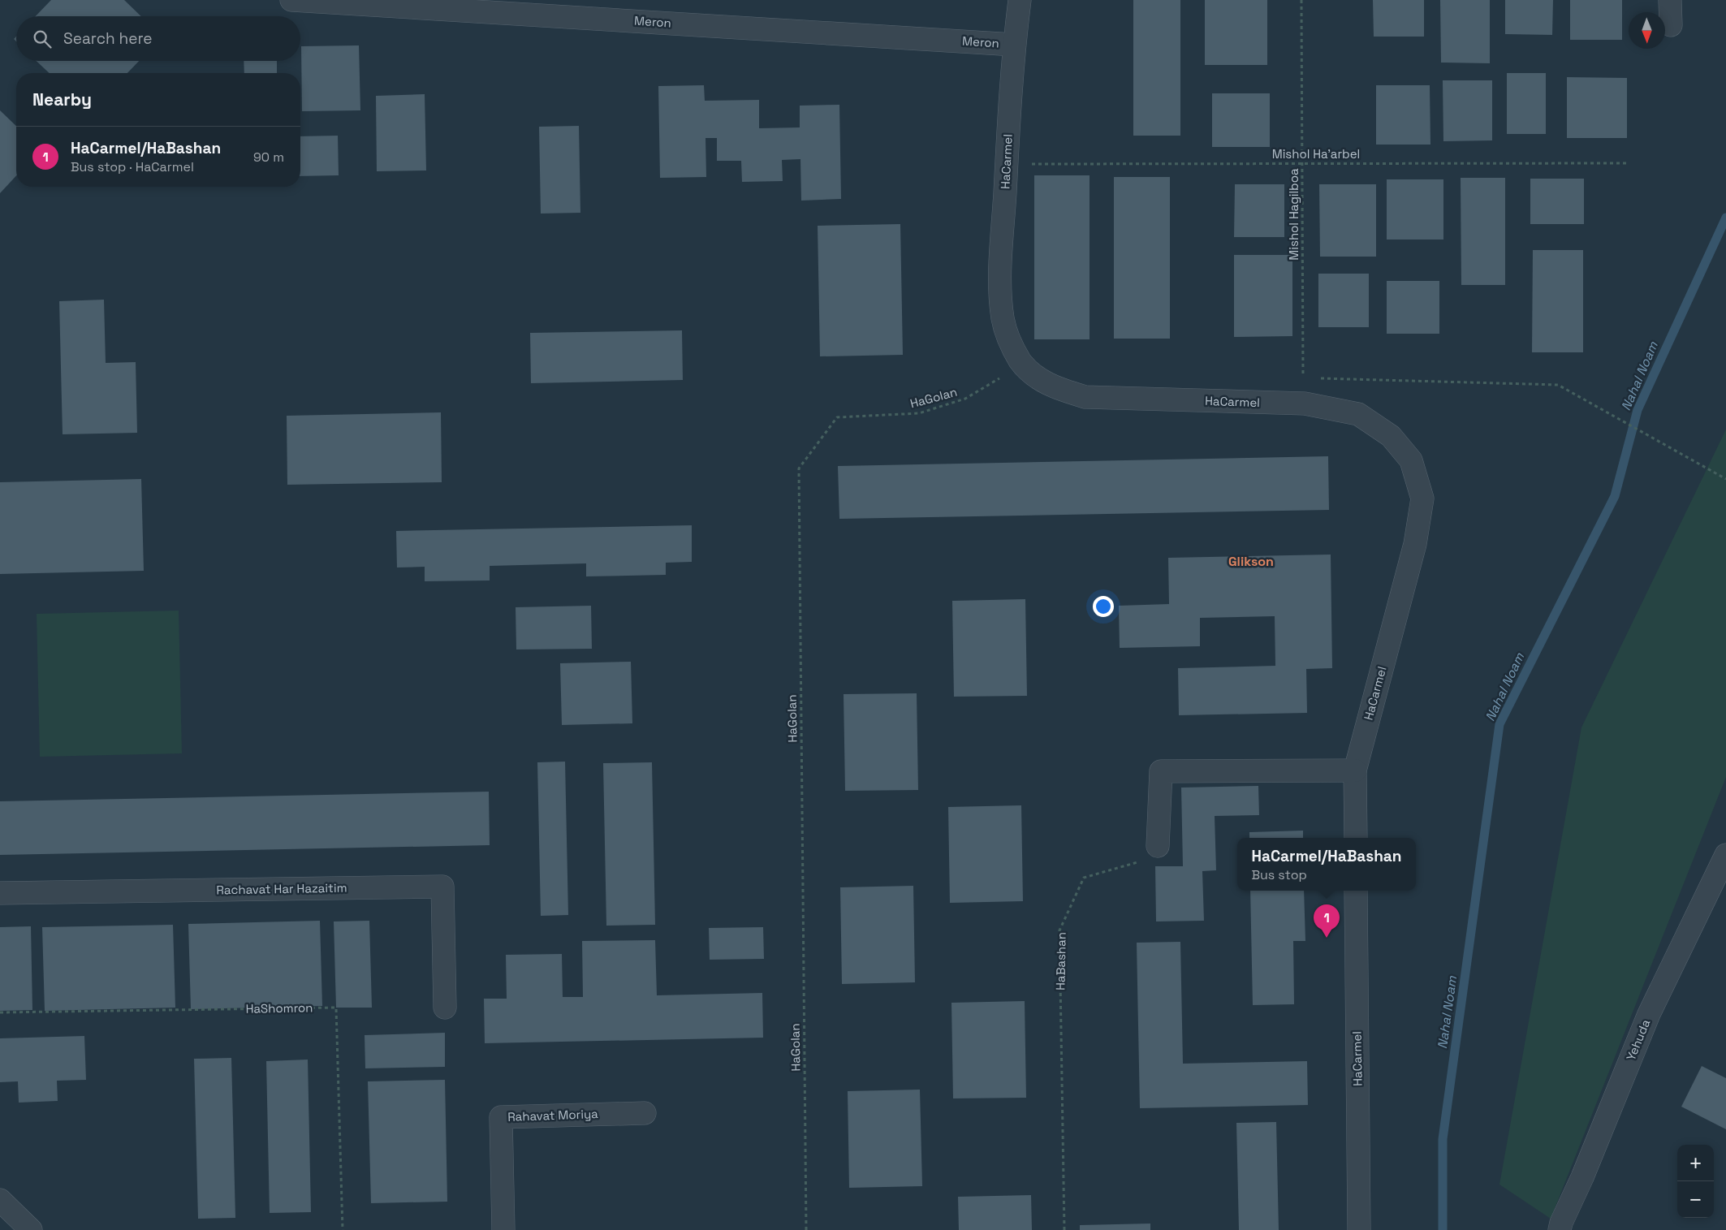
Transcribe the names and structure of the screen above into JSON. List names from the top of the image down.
{
  "streets": {
    "street": [
      "Meron",
      "HaCarmel",
      "Rachavat Har Hazaitim",
      "Yehuda",
      "Rahavat Moriya"
    ],
    "path": [
      "Mishol Ha'arbel",
      "Mishol Hagilboa",
      "HaGolan",
      "HaBashan",
      "HaShomron"
    ]
  },
  "crossings": [
    ["Meron", "HaCarmel"],
    ["Mishol Ha'arbel", "HaCarmel"],
    ["Mishol Ha'arbel", "Mishol Hagilboa"],
    ["HaCarmel", "Mishol Hagilboa"],
    ["HaCarmel", "HaGolan"]
  ],
  "districts": ["Glikson"],
  "water": ["Nahal Noam"],
  "north": "bottom",
  "page": {
    "search": "Search here",
    "heading": "Nearby",
    "list": [
      {
        "mark": "1",
        "name": "HaCarmel/HaBashan",
        "note": "Bus stop · HaCarmel",
        "value": "90 m"
      }
    ],
    "popup": ["HaCarmel/HaBashan", "Bus stop"],
    "pins": "1",
    "map_buttons": ["+", "−"]
  }
}
